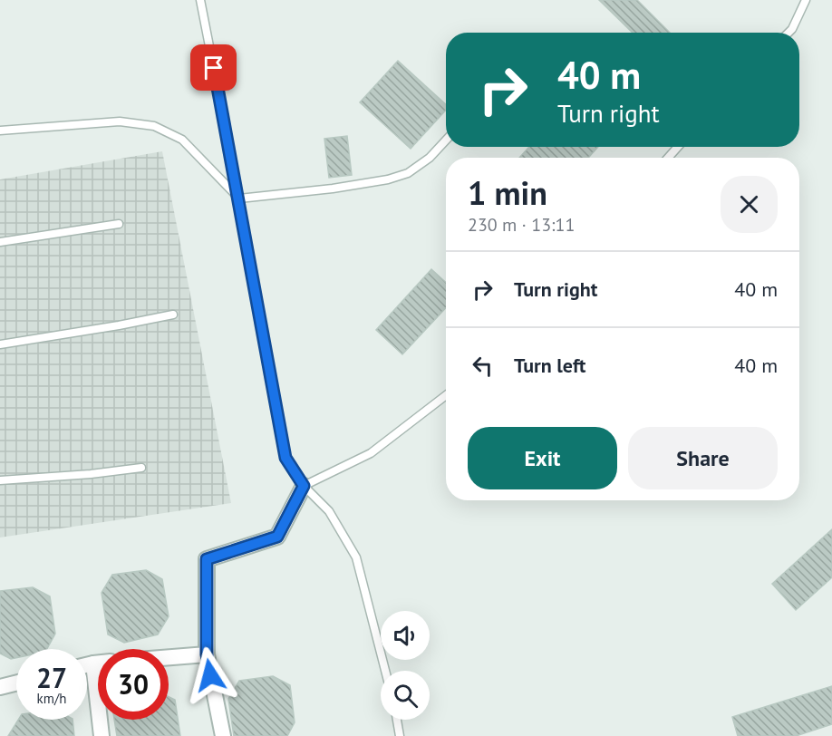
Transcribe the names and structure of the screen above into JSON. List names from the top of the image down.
{
  "page": {
    "turn": ["40 m", "Turn right"],
    "heading": ["1 min", "230 m · 13:11"],
    "list": [
      {
        "name": "Turn right",
        "value": "40 m"
      },
      {
        "name": "Turn left",
        "value": "40 m"
      }
    ],
    "buttons": ["Exit", "Share"],
    "speed": "27 km/h",
    "limit": "30"
  }
}
